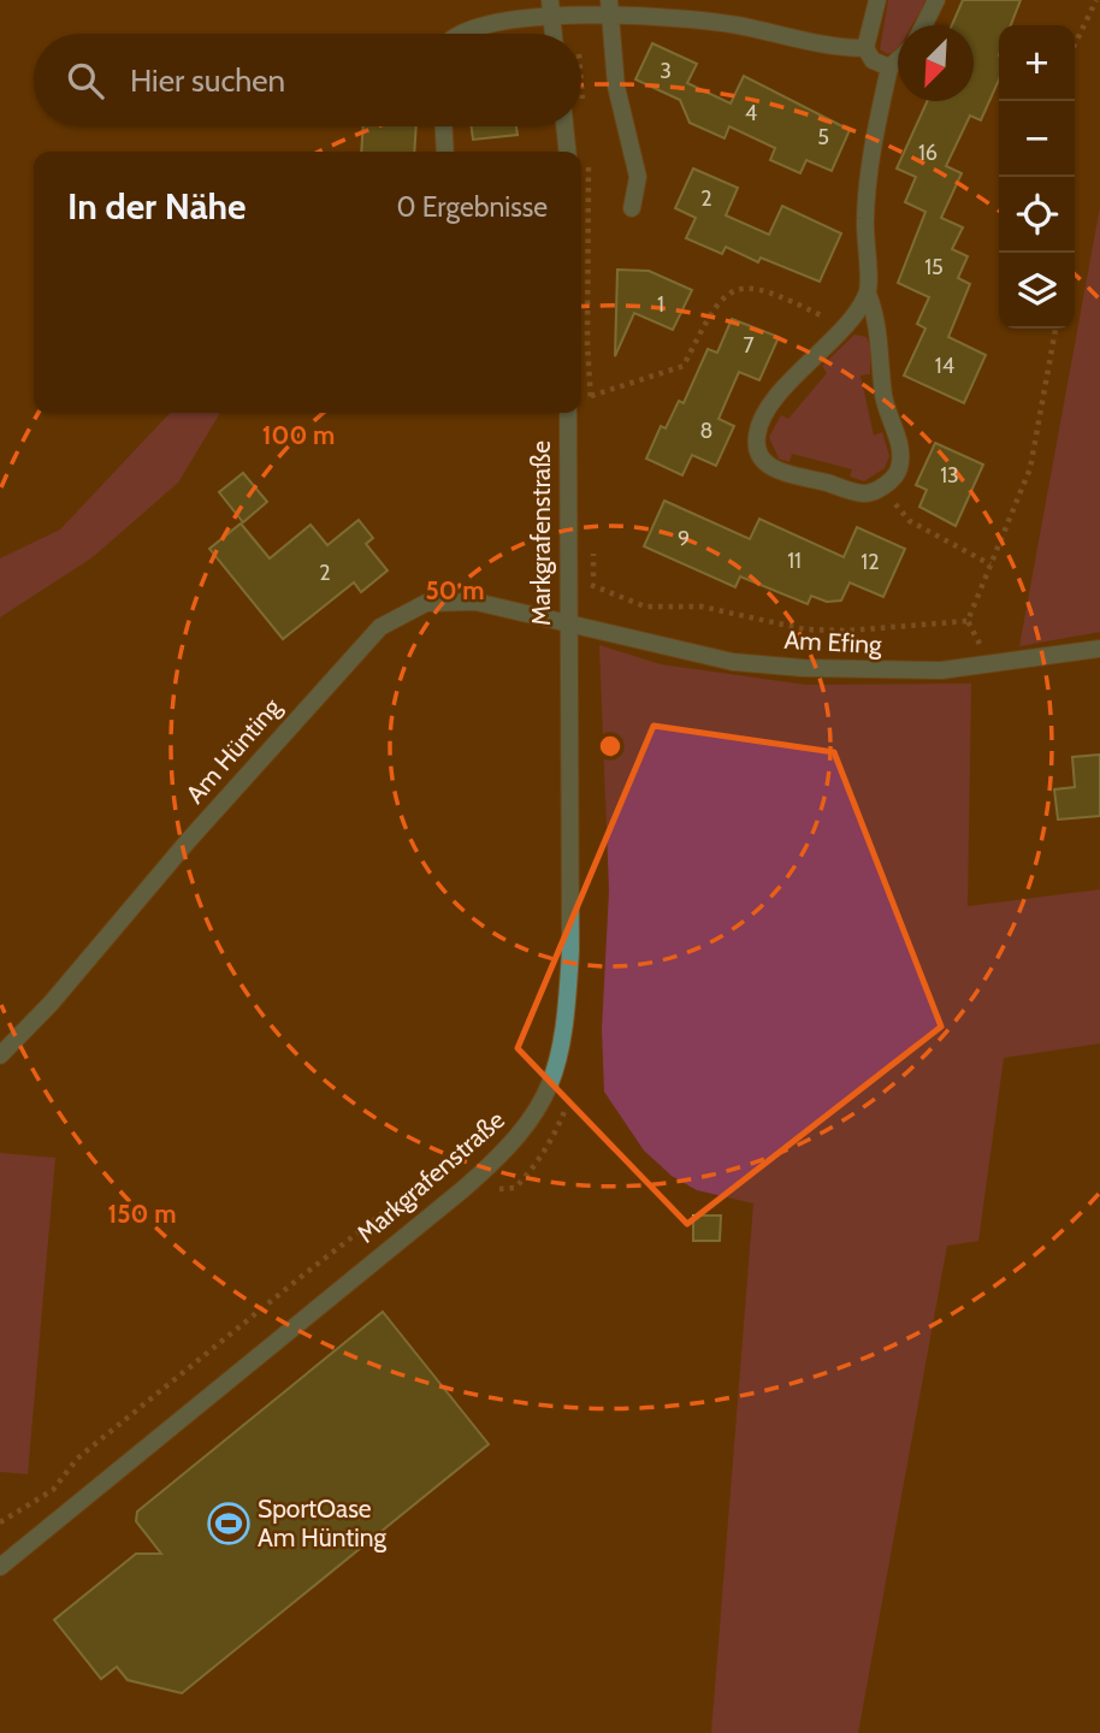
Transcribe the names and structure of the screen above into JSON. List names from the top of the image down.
{
  "streets": {
    "street": ["Markgrafenstraße", "Am Efing", "Am Hünting"]
  },
  "crossings": [
    ["Markgrafenstraße", "Am Efing"],
    ["Markgrafenstraße", "Am Hünting"],
    ["Am Efing", "Am Hünting"]
  ],
  "places": {
    "sports": ["SportOase Am Hünting"]
  },
  "house_numbers": [
    "3",
    "4",
    "5",
    "16",
    "2",
    "15",
    "1",
    "7",
    "14",
    "8",
    "13",
    "9",
    "11",
    "12",
    "2"
  ],
  "north": "bottom left",
  "page": {
    "map_buttons": ["+", "−"],
    "search": "Hier suchen",
    "heading": ["In der Nähe", "0 Ergebnisse"]
  },
  "rings": ["100 m", "50 m", "150 m"]
}
